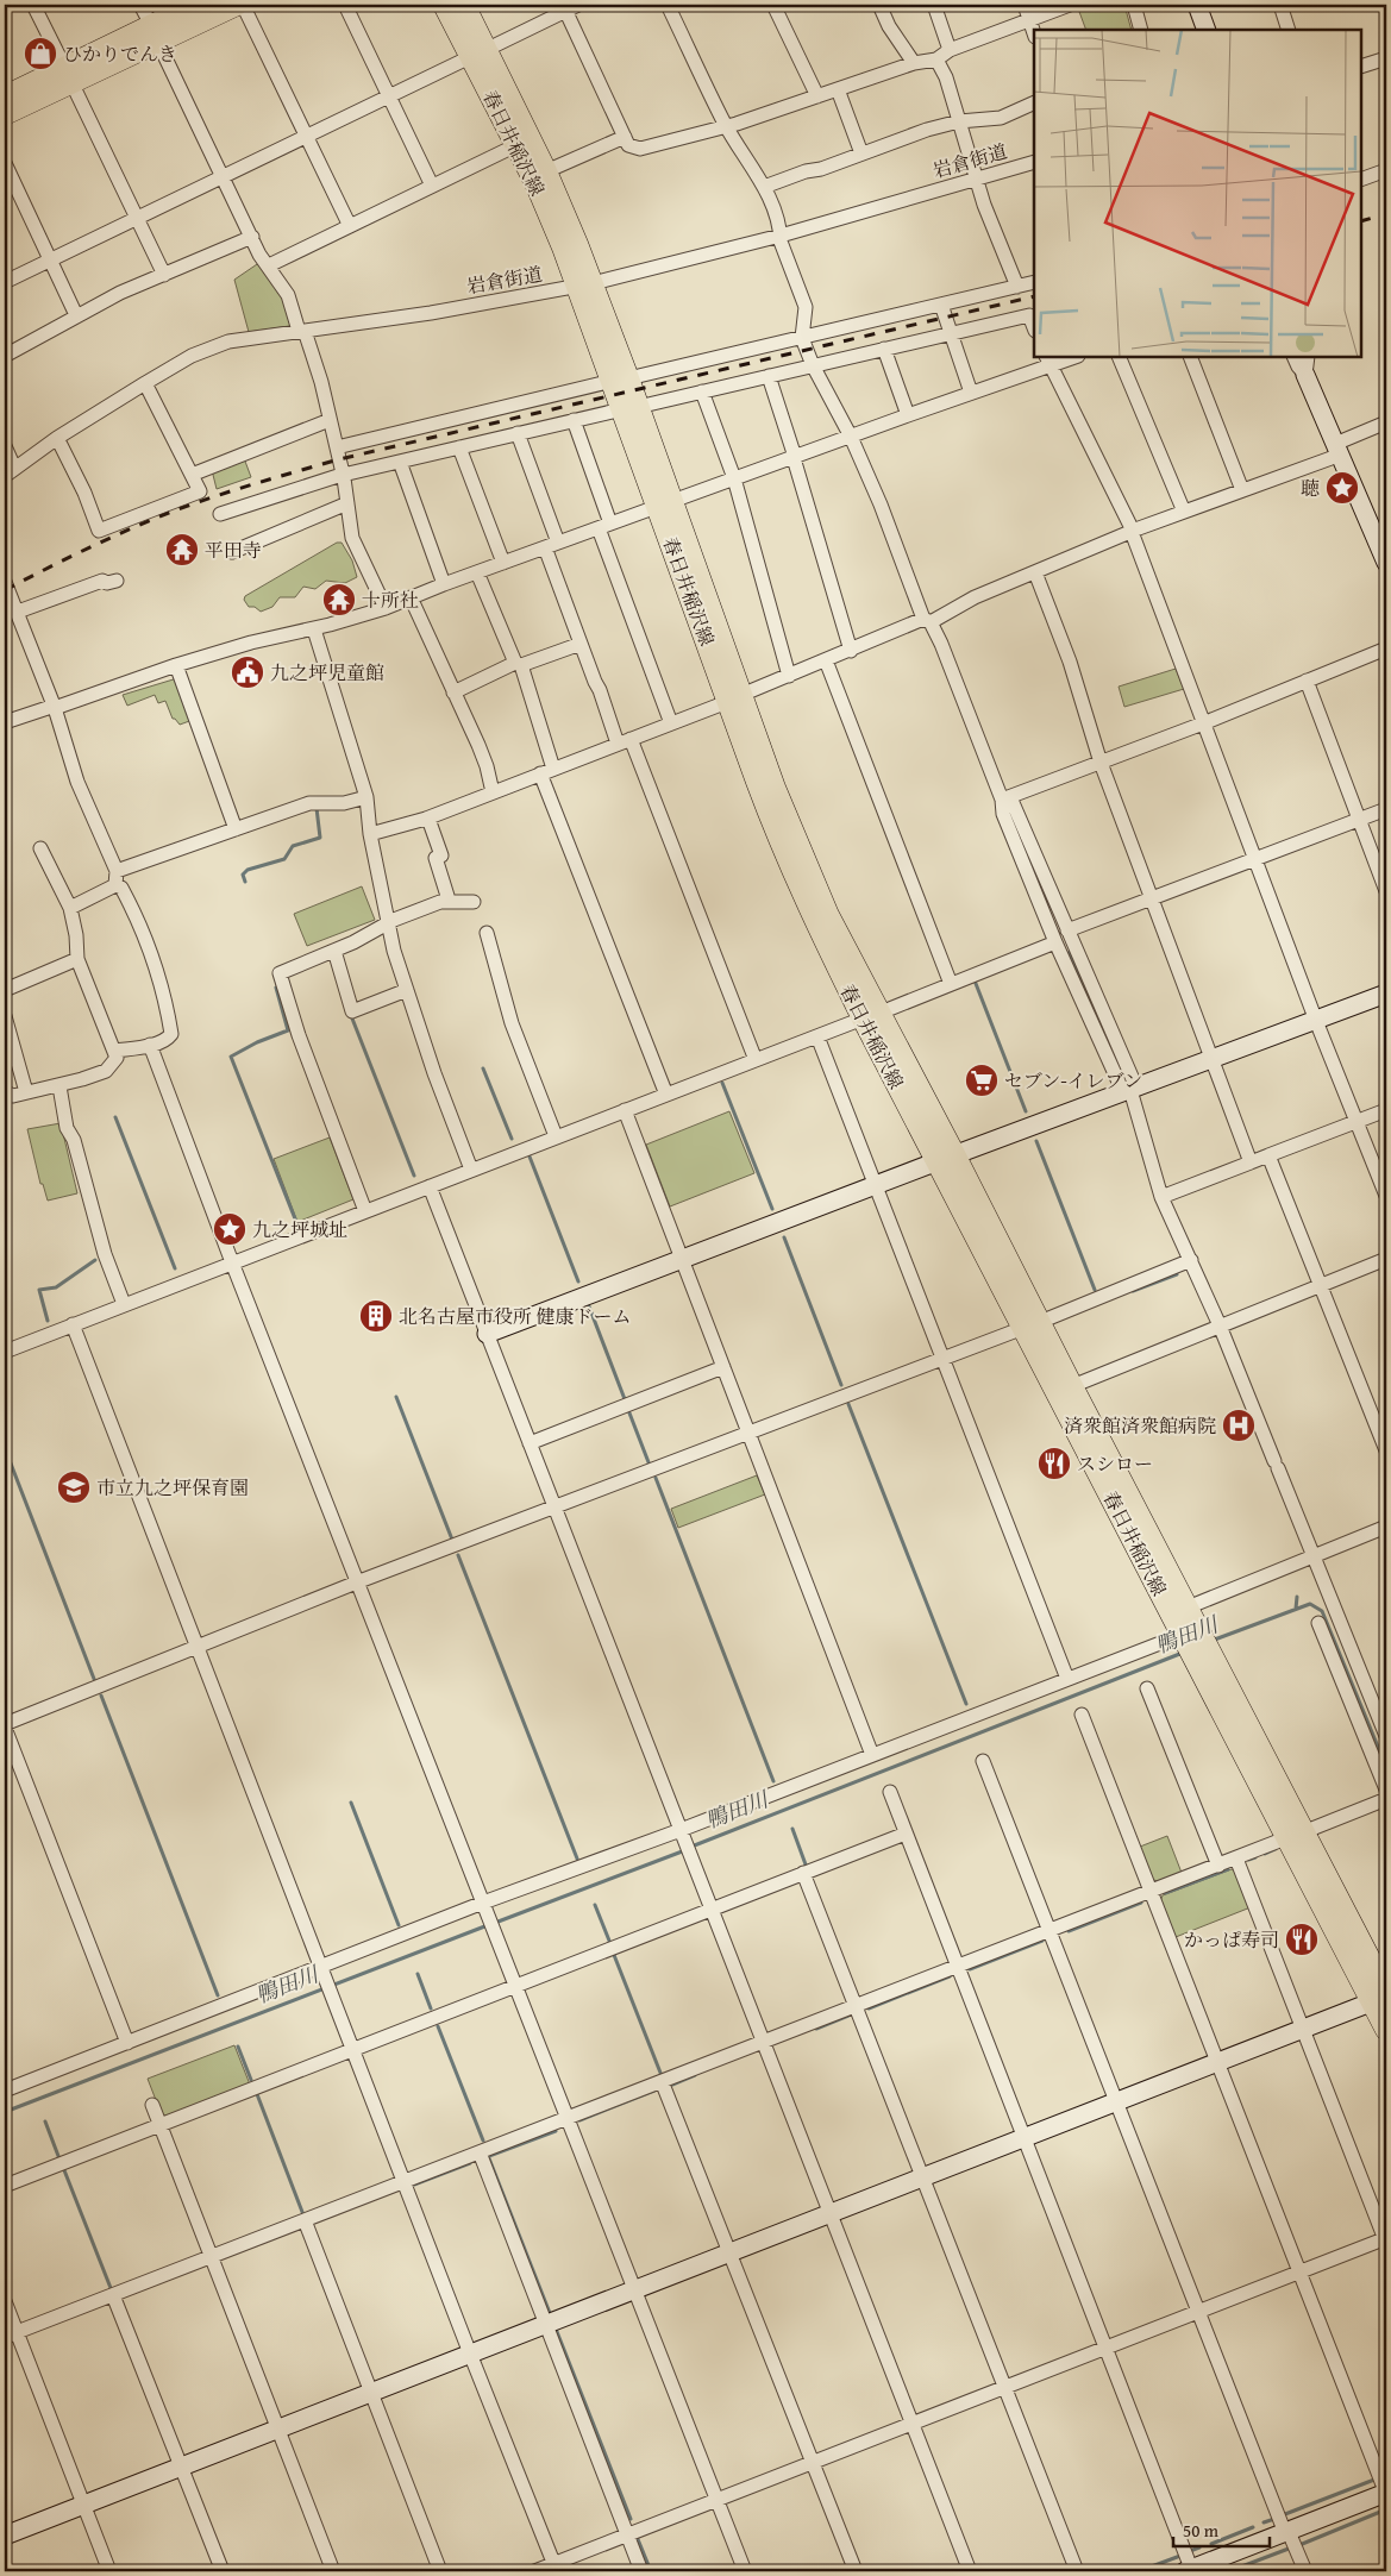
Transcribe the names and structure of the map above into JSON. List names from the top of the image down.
{
  "streets": {
    "main road": ["春日井稲沢線"],
    "street": ["岩倉街道"]
  },
  "crossings": [
    ["春日井稲沢線", "岩倉街道"]
  ],
  "water": ["鴨田川"],
  "places": {
    "shop": ["ひかりでんき"],
    "place": ["聴", "九之坪城址"],
    "temple": ["平田寺", "十所社"],
    "public building": ["九之坪児童館"],
    "supermarket": ["セブン-イレブン"],
    "building": ["北名古屋市役所 健康ドーム"],
    "hospital": ["済衆館済衆館病院"],
    "restaurant": ["スシロー", "かっぱ寿司"],
    "school or university": ["市立九之坪保育園"]
  },
  "scale_bar": "50 m"
}
